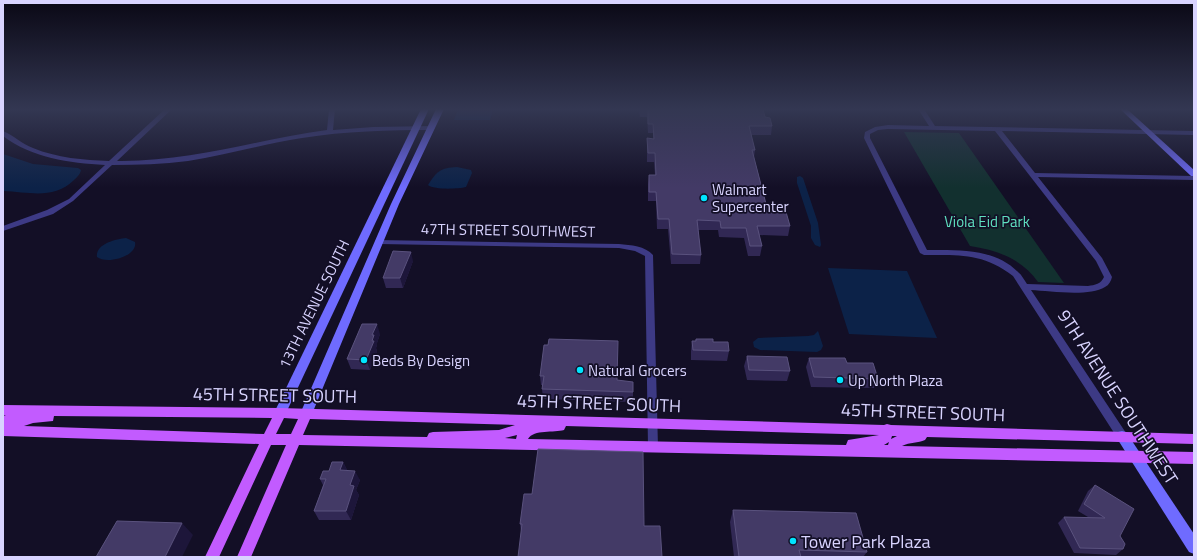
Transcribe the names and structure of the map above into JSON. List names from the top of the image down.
{
  "streets": {
    "main road": ["13TH AVENUE SOUTH", "45TH STREET SOUTH", "9TH AVENUE SOUTHWEST"],
    "street": ["47TH STREET SOUTHWEST"]
  },
  "crossings": [
    ["47TH STREET SOUTHWEST", "45TH STREET SOUTH"],
    ["13TH AVENUE SOUTH", "45TH STREET SOUTH"],
    ["45TH STREET SOUTH", "9TH AVENUE SOUTHWEST"]
  ],
  "parks": ["Viola Eid Park"],
  "places": [
    "Walmart Supercenter",
    "Beds By Design",
    "Natural Grocers",
    "Up North Plaza",
    "Tower Park Plaza"
  ]
}
